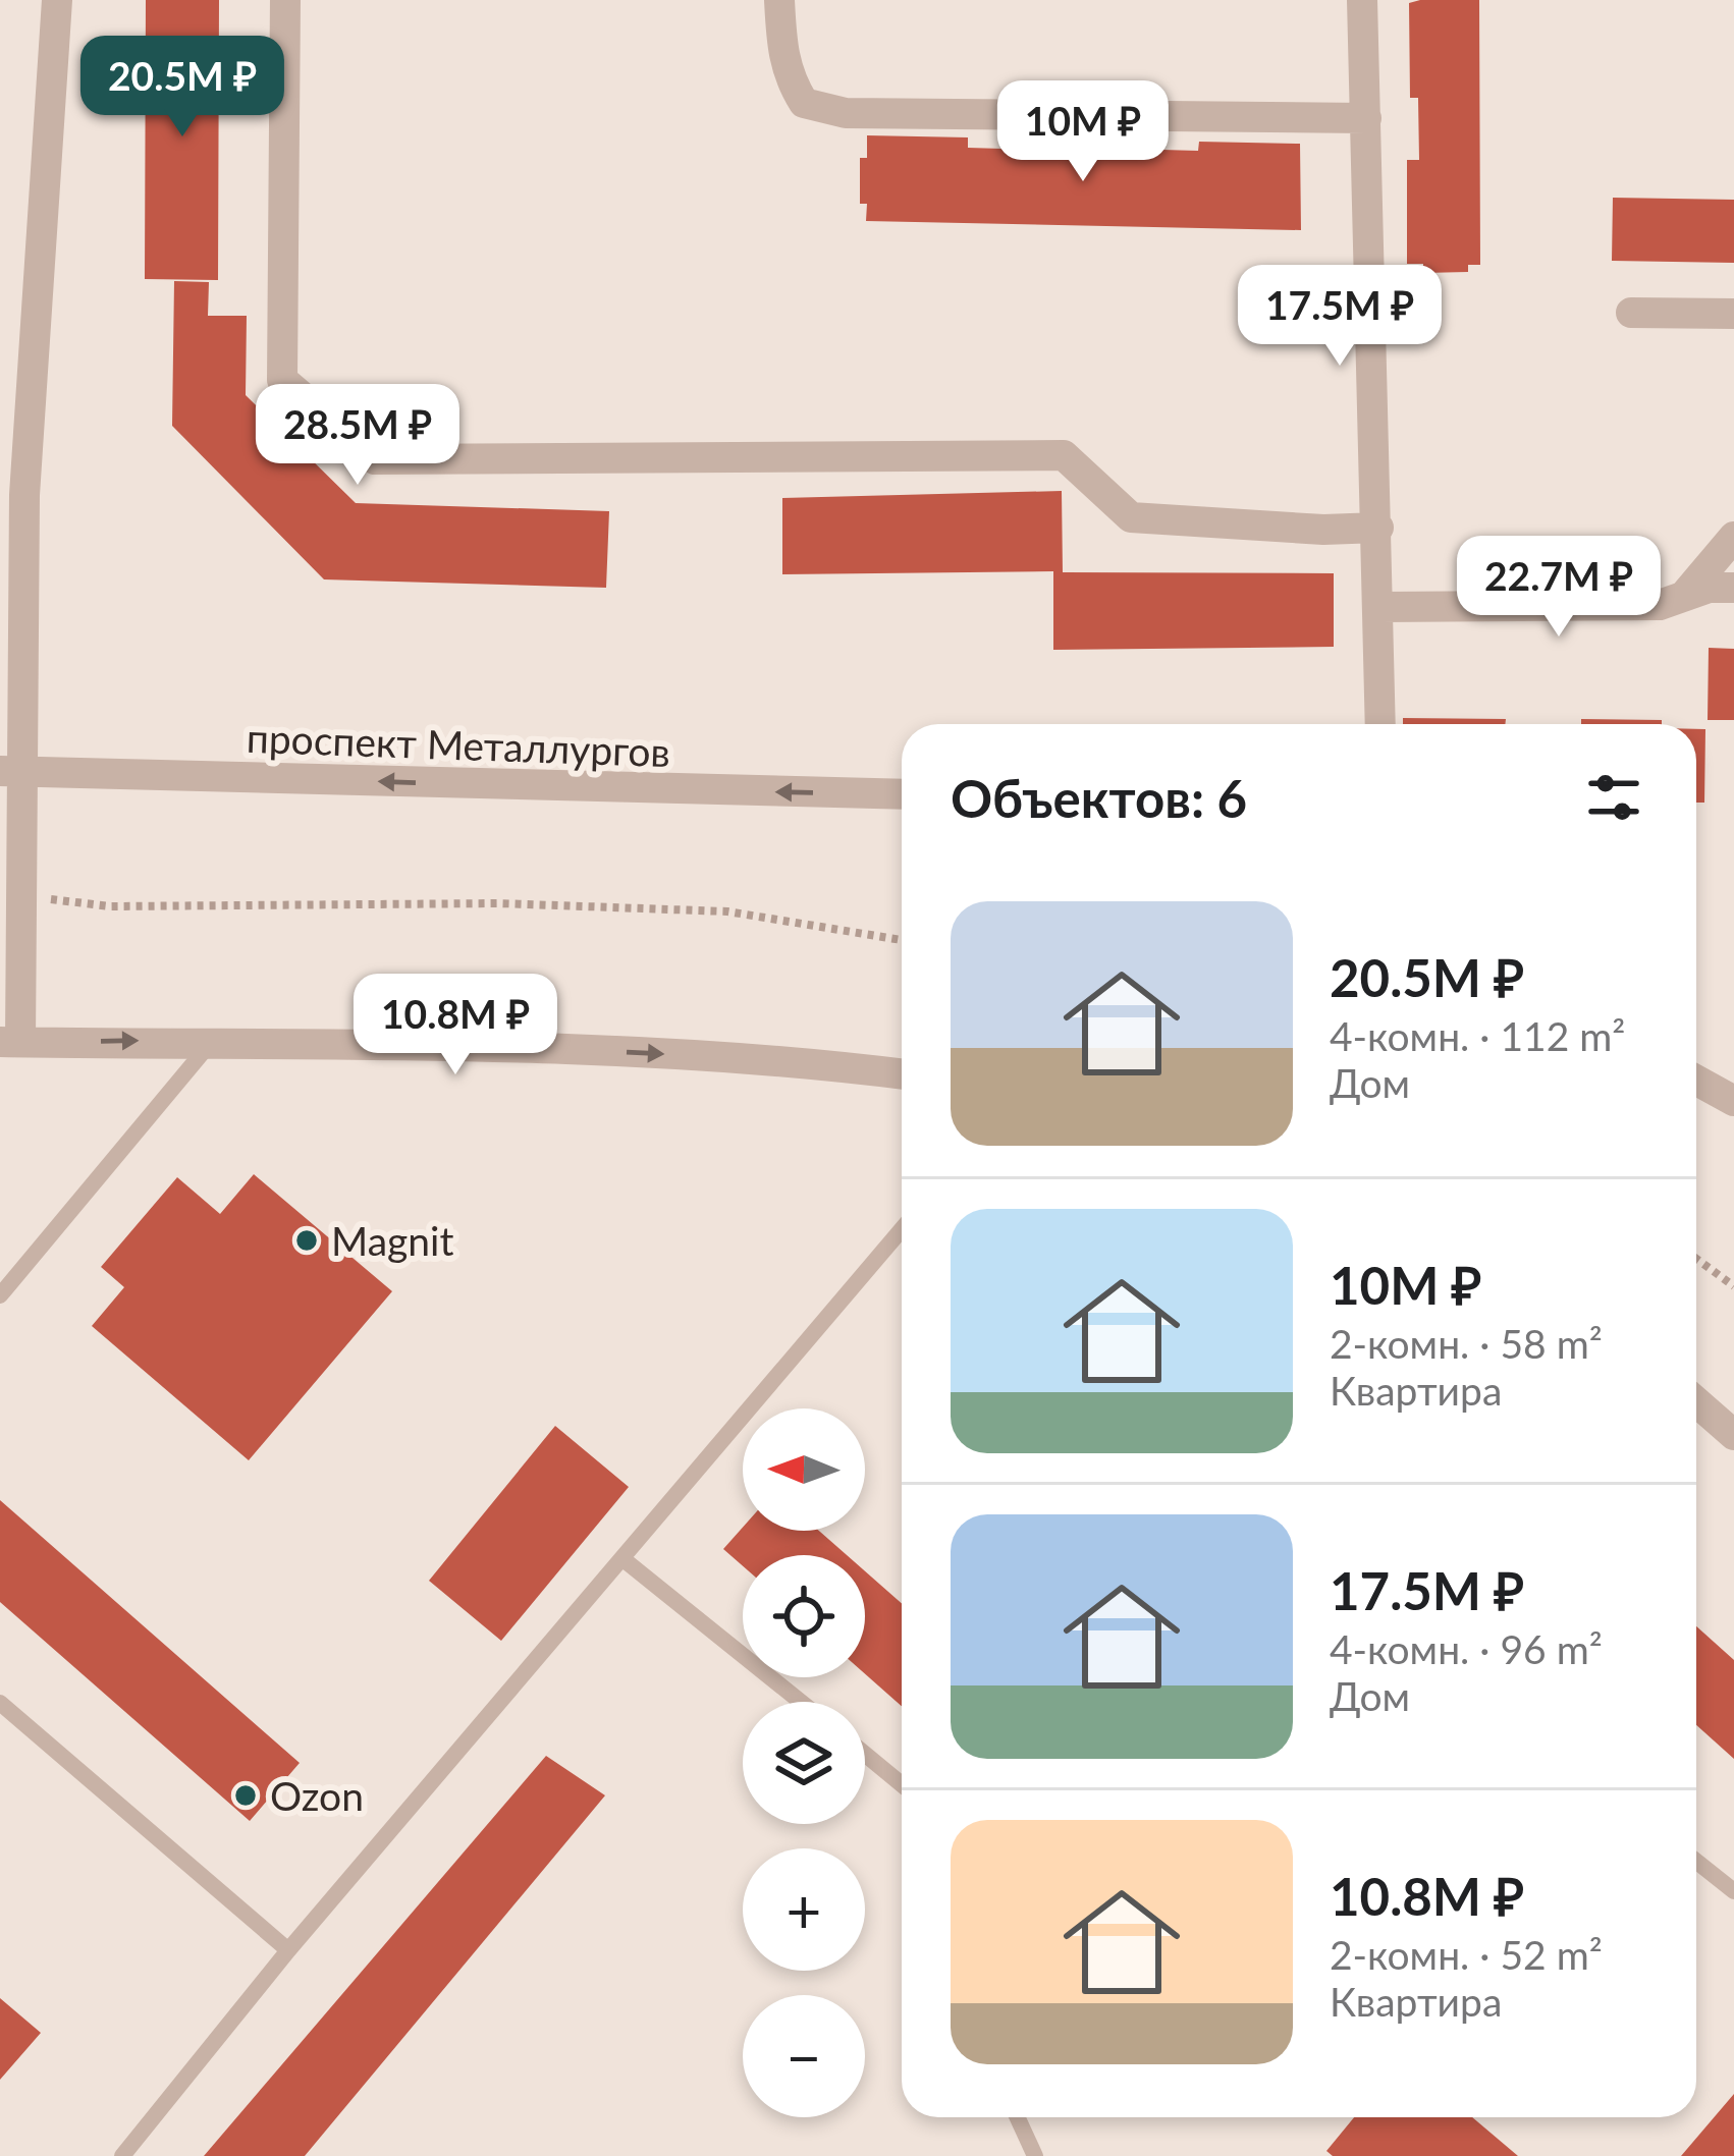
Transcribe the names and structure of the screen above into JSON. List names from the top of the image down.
{
  "streets": {
    "street": ["проспект Металлургов"]
  },
  "places": ["Magnit", "Ozon"],
  "north": "left",
  "page": {
    "price": [
      "20.5M ₽",
      "10M ₽",
      "17.5M ₽",
      "28.5M ₽",
      "22.7M ₽",
      "10.8M ₽"
    ],
    "heading": "Объектов: 6",
    "list": [
      {
        "name": "20.5M ₽",
        "note": "4-комн. · 112 m² · Дом"
      },
      {
        "name": "10M ₽",
        "note": "2-комн. · 58 m² · Квартира"
      },
      {
        "name": "17.5M ₽",
        "note": "4-комн. · 96 m² · Дом"
      },
      {
        "name": "10.8M ₽",
        "note": "2-комн. · 52 m² · Квартира"
      }
    ],
    "map_buttons": ["+", "−"]
  }
}
